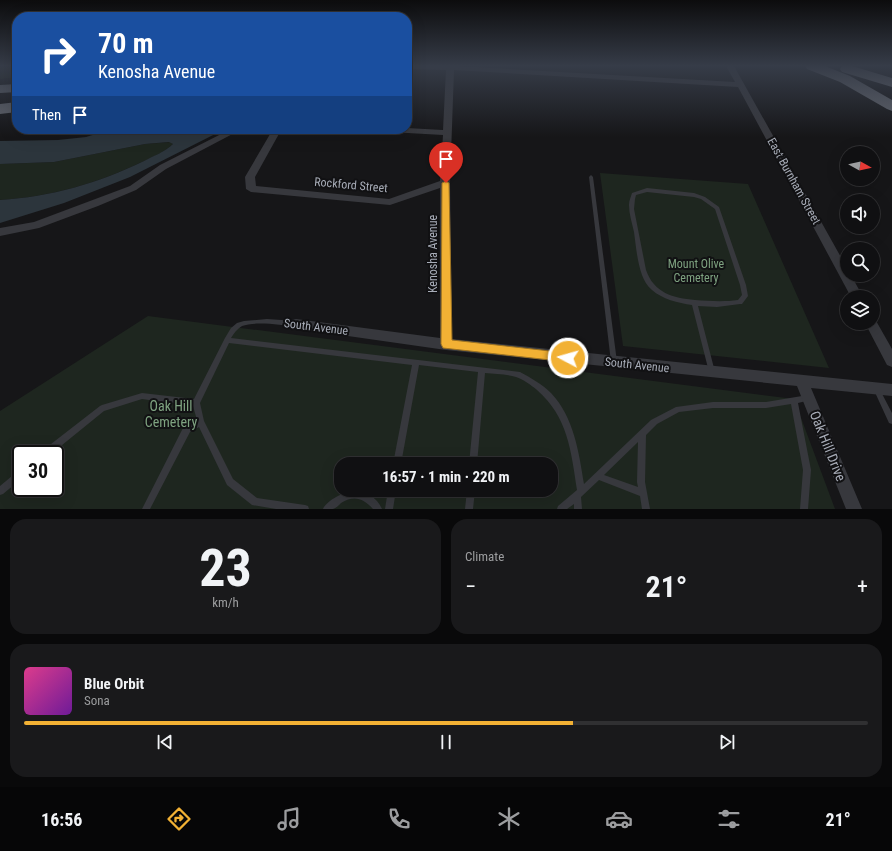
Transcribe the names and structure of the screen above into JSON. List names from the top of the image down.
{
  "streets": {
    "street": [
      "East Burnham Street",
      "Rockford Street",
      "Kenosha Avenue",
      "South Avenue",
      "Oak Hill Drive"
    ]
  },
  "crossings": [
    ["Rockford Street", "Kenosha Avenue"],
    ["Kenosha Avenue", "South Avenue"],
    ["South Avenue", "Oak Hill Drive"]
  ],
  "parks": ["Mount Olive Cemetery", "Oak Hill Cemetery"],
  "north": "right",
  "page": {
    "turn": ["70 m", "Kenosha Avenue"],
    "then": "Then",
    "limit": "30",
    "trip": "16:57 · 1 min · 220 m",
    "tile": [
      ["23", "km/h"],
      "Climate"
    ],
    "heat": ["−", "21°", "+"],
    "song": ["Blue Orbit", "Sona"],
    "tabs": ["16:56", "21°"]
  }
}
